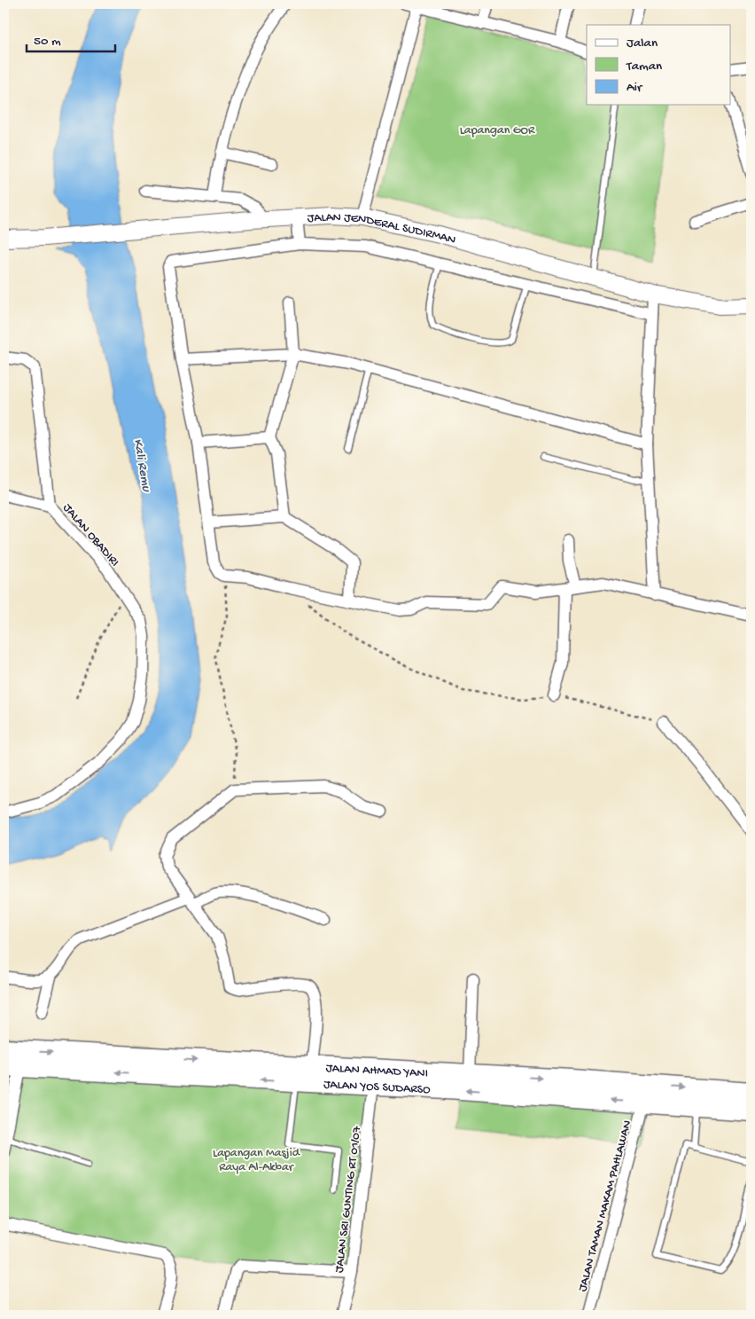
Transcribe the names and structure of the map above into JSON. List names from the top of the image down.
{
  "streets": {
    "highway": ["JALAN AHMAD YANI", "JALAN YOS SUDARSO"],
    "main road": ["JALAN JENDERAL SUDIRMAN"],
    "street": ["JALAN OBADIRI", "JALAN SRI GUNTING RT 01/07", "JALAN TAMAN MAKAM PAHLAWAN"]
  },
  "crossings": [
    ["JALAN YOS SUDARSO", "JALAN SRI GUNTING RT 01/07"],
    ["JALAN YOS SUDARSO", "JALAN TAMAN MAKAM PAHLAWAN"]
  ],
  "one_way": ["JALAN AHMAD YANI", "JALAN YOS SUDARSO"],
  "water": ["Kali Remu"],
  "parks": ["Lapangan GOR", "Lapangan Masjid Raya Al-Akbar"],
  "legend": ["Jalan", "Taman", "Air"],
  "scale_bar": "50 m"
}
